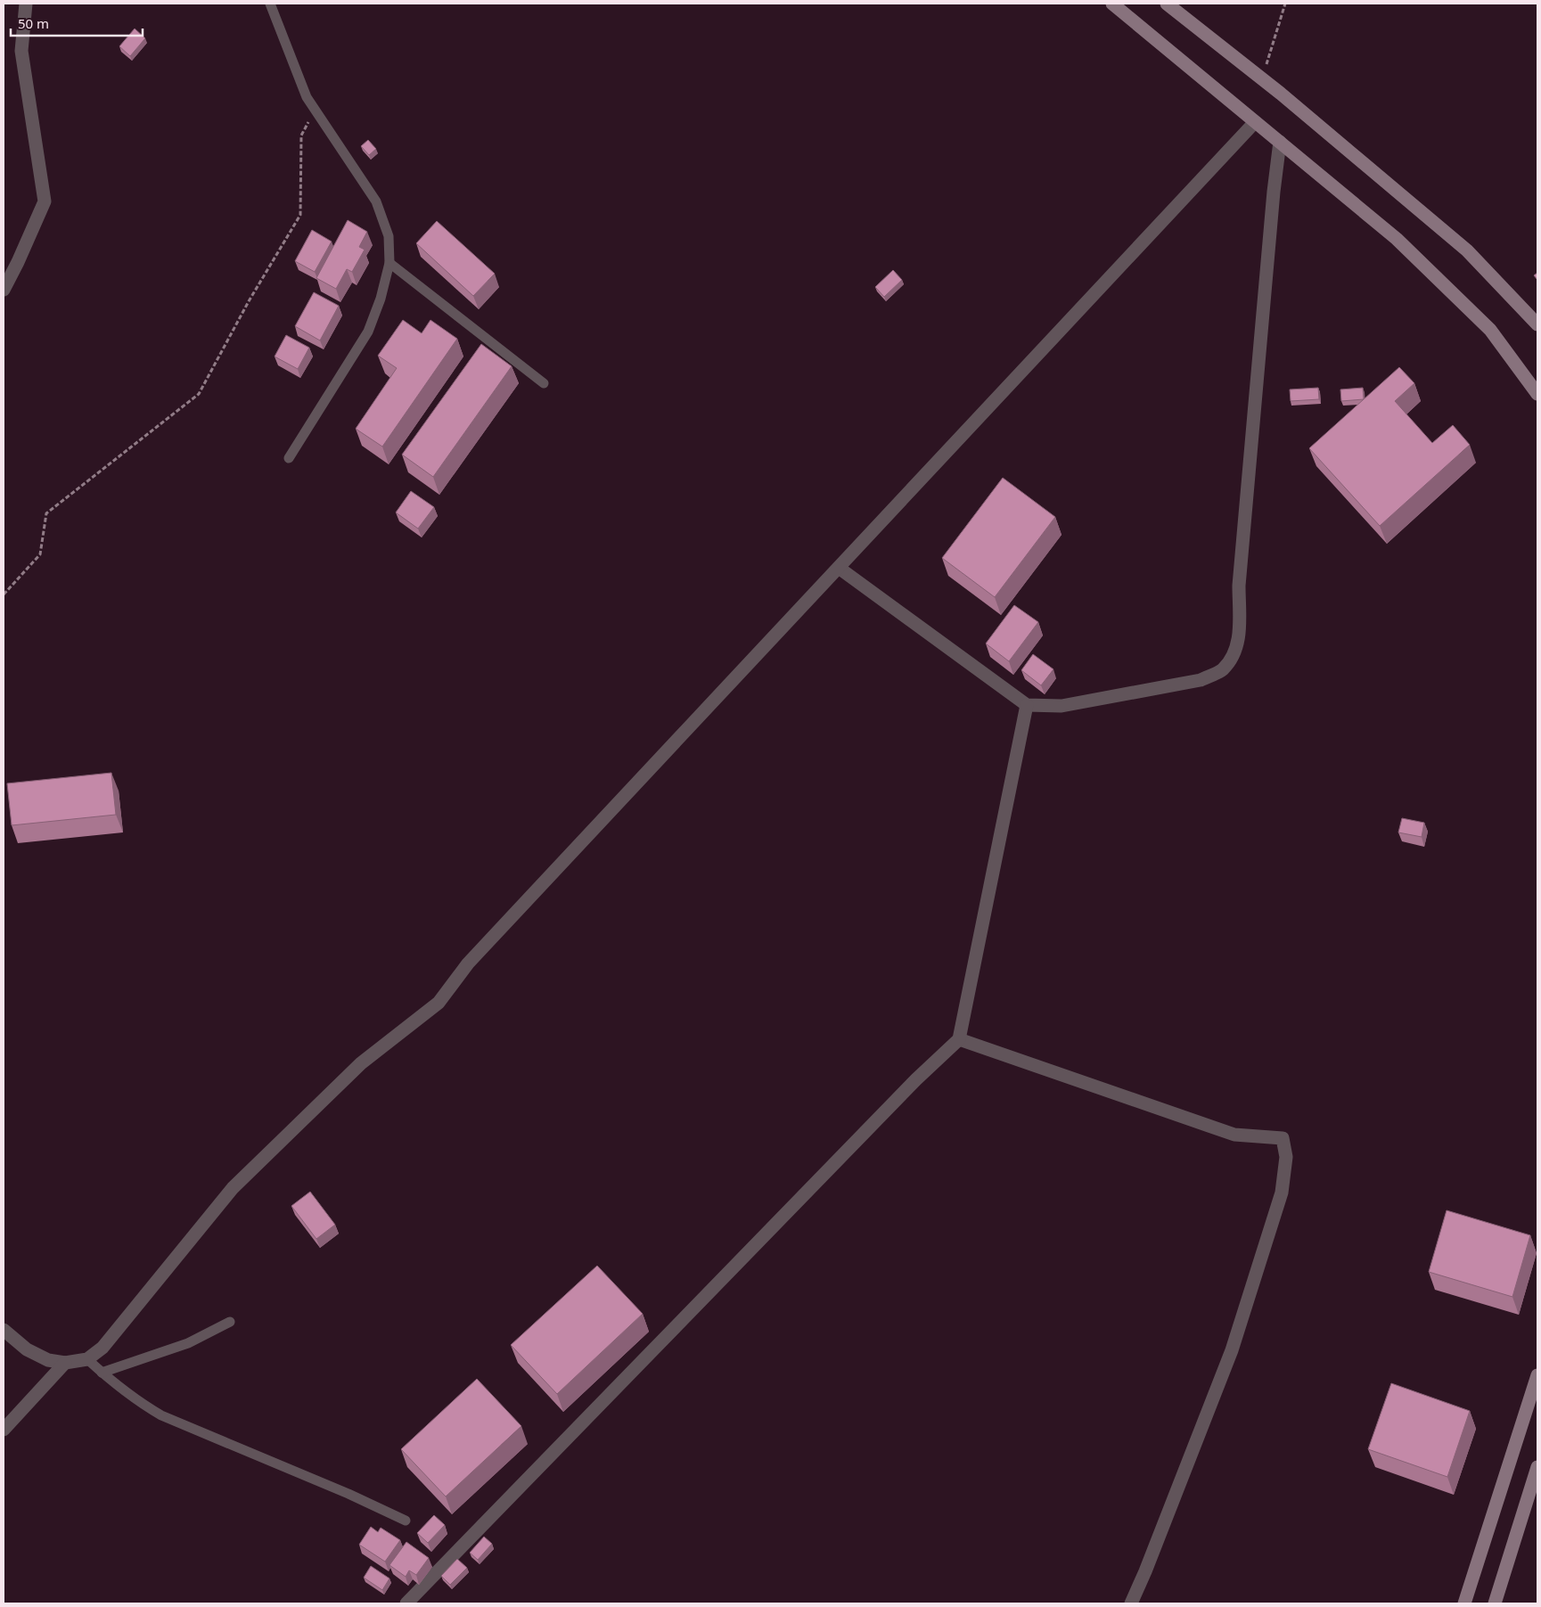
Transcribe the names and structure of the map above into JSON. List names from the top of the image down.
{
  "scale_bar": "50 m"
}
